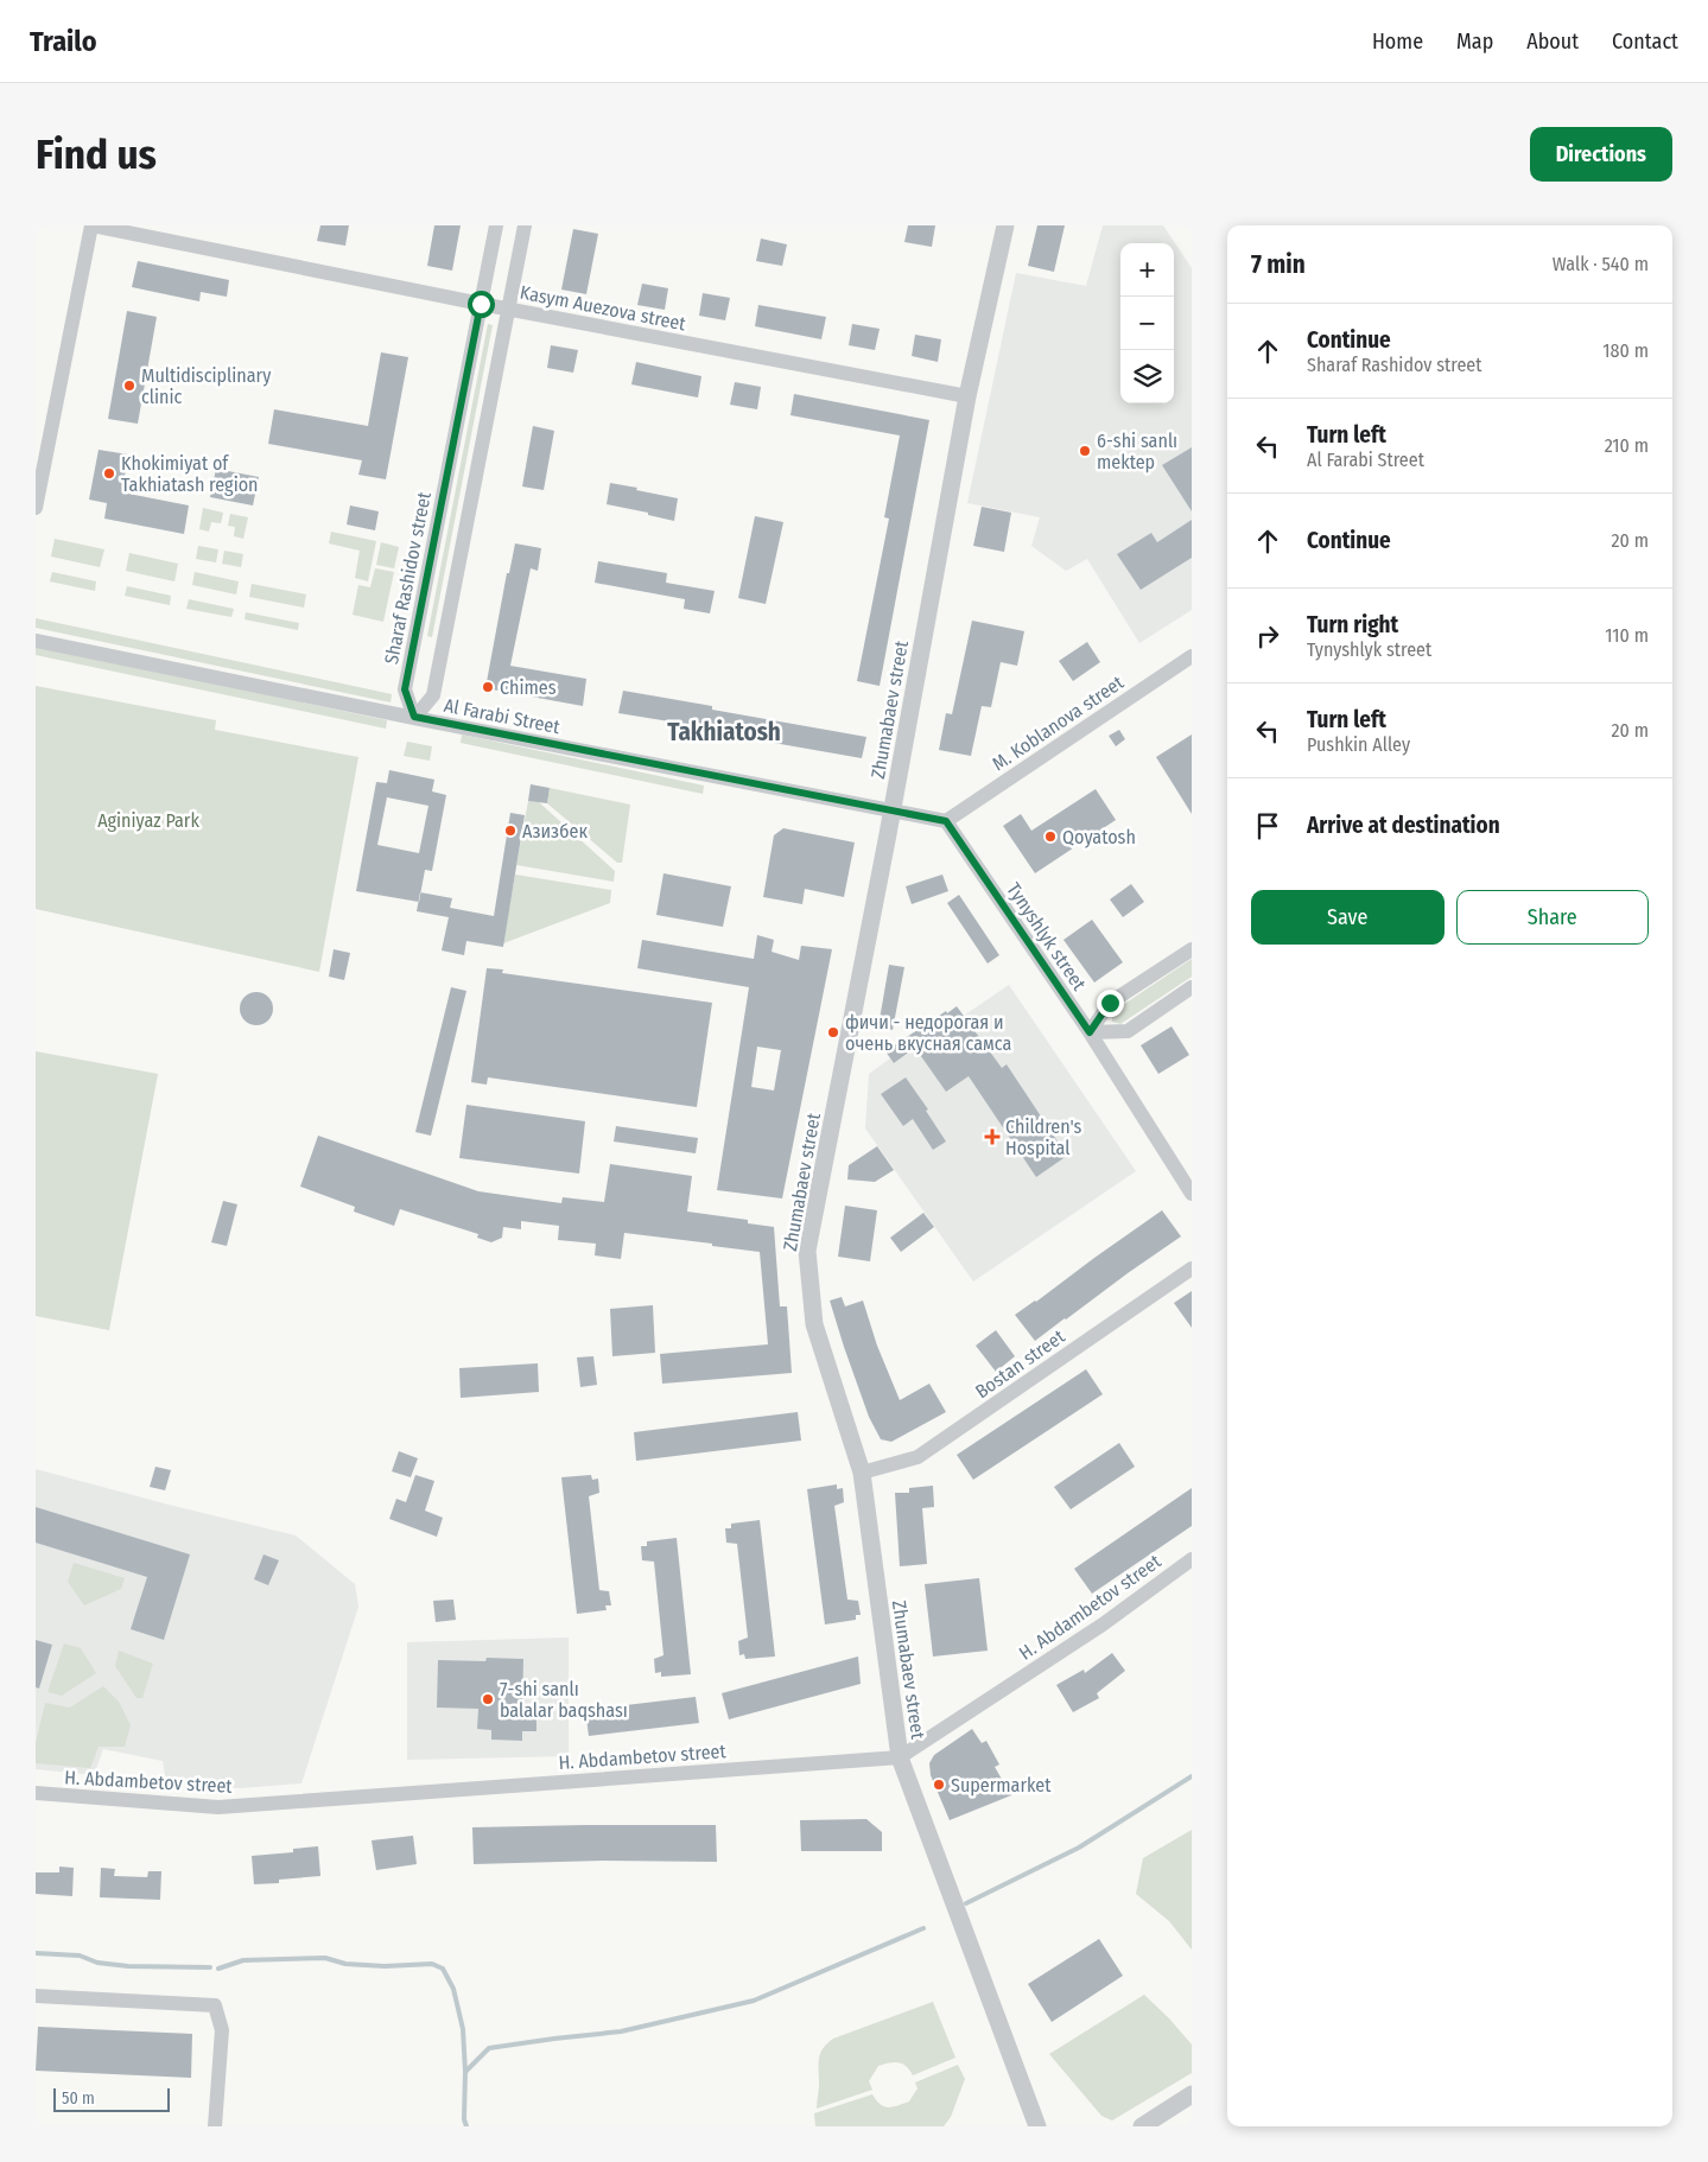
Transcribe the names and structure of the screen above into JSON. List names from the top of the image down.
{
  "streets": {
    "street": [
      "Kasym Auezova street",
      "Sharaf Rashidov street",
      "Zhumabaev street",
      "Al Farabi Street",
      "M. Koblanova street",
      "Tynyshlyk street",
      "Bostan street",
      "H. Abdambetov street"
    ]
  },
  "crossings": [
    ["Kasym Auezova street", "Sharaf Rashidov street"],
    ["Kasym Auezova street", "Zhumabaev street"],
    ["Sharaf Rashidov street", "Al Farabi Street"],
    ["Zhumabaev street", "Al Farabi Street"],
    ["Zhumabaev street", "Bostan street"],
    ["Zhumabaev street", "H. Abdambetov street"],
    ["Al Farabi Street", "M. Koblanova street"],
    ["Al Farabi Street", "Tynyshlyk street"],
    ["M. Koblanova street", "Tynyshlyk street"]
  ],
  "districts": ["Takhiatosh"],
  "parks": ["Aginiyaz Park"],
  "places": {
    "other": [
      "Multidisciplinary clinic",
      "6-shi sanlı mektep",
      "Khokimiyat of Takhiatash region",
      "Chimes",
      "Азизбек",
      "Qoyatosh",
      "фичи - недорогая и очень вкусная самса",
      "7-shi sanlı balalar baqshası",
      "Supermarket"
    ],
    "health": ["Children's Hospital"]
  },
  "scale_bar": "50 m",
  "page": {
    "header": "Trailo",
    "nav": [
      "Home",
      "Map",
      "About",
      "Contact"
    ],
    "buttons": [
      "Directions",
      ["Save", "Share"]
    ],
    "title": "Find us",
    "heading": ["7 min", "Walk · 540 m"],
    "map_buttons": ["+", "−"],
    "list": [
      ["Continue", "Sharaf Rashidov street", "180 m"],
      ["Turn left", "Al Farabi Street", "210 m"],
      ["Continue", "20 m"],
      ["Turn right", "Tynyshlyk street", "110 m"],
      ["Turn left", "Pushkin Alley", "20 m"],
      "Arrive at destination"
    ],
    "scale": "50 m"
  }
}
